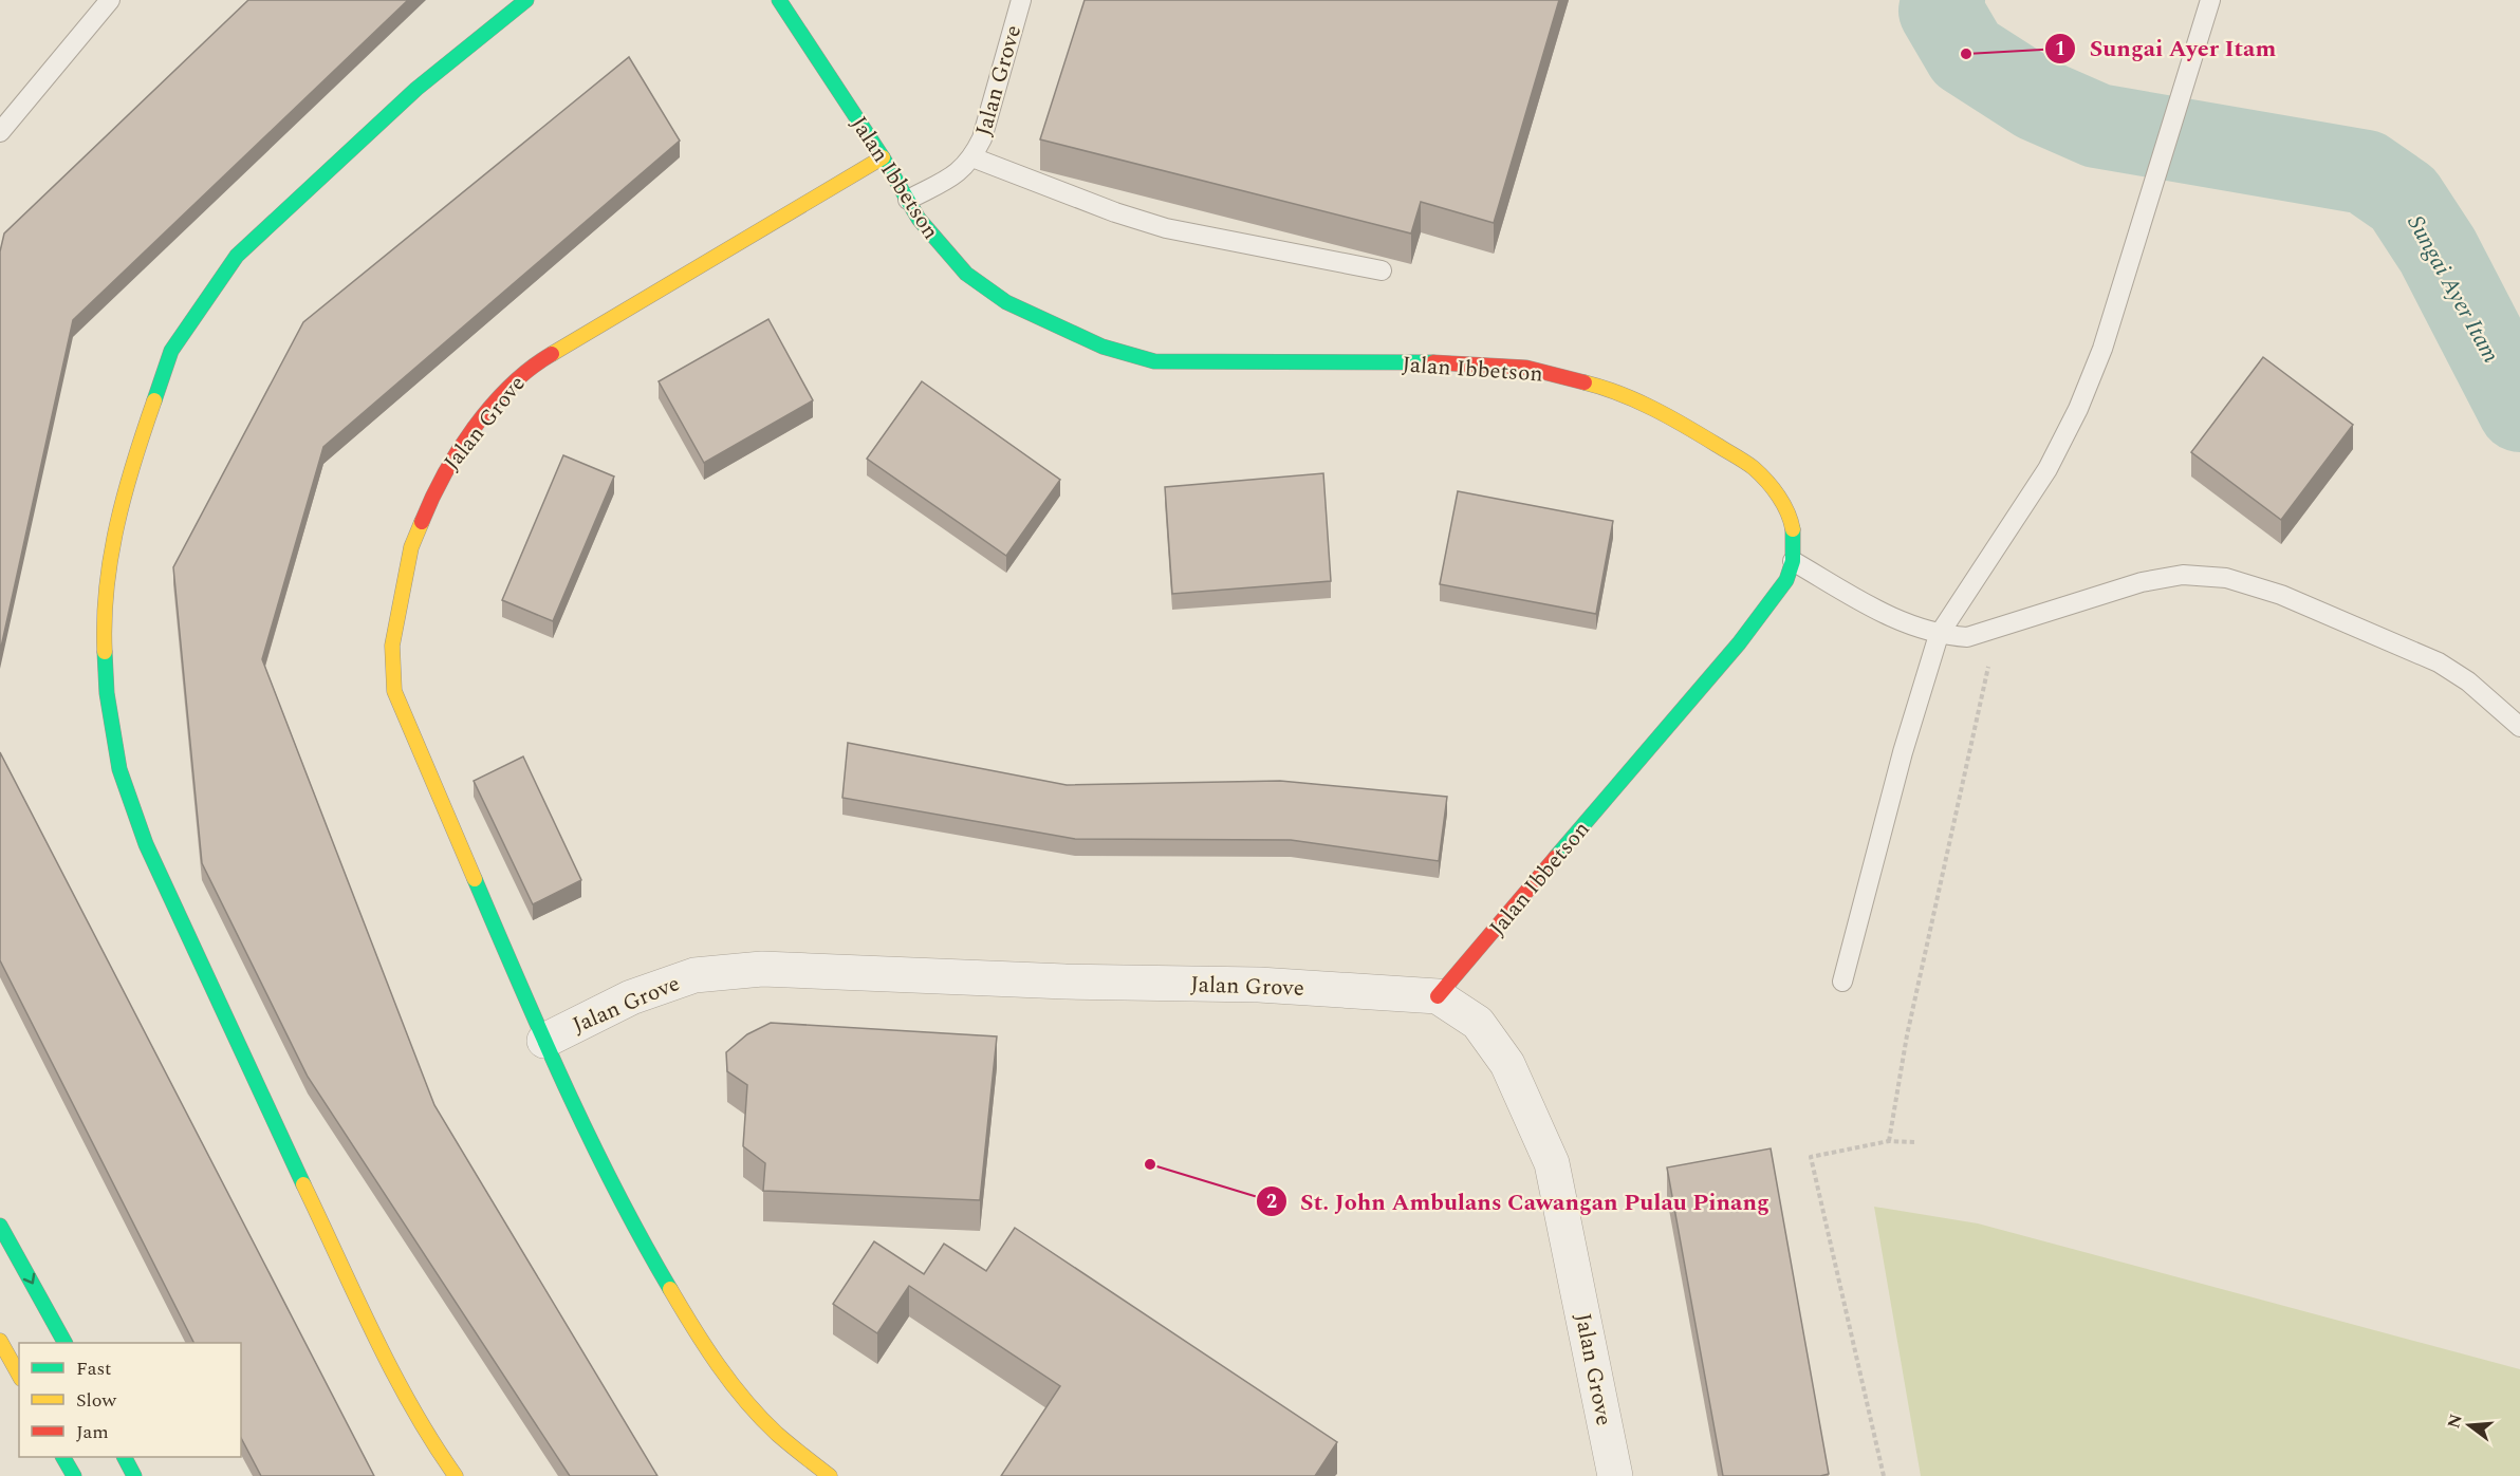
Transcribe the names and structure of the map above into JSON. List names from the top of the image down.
{
  "streets": {
    "street": ["Jalan Grove", "Jalan Ibbetson"]
  },
  "crossings": [
    ["Jalan Grove", "Jalan Ibbetson"]
  ],
  "water": ["Sungai Ayer Itam"],
  "places": ["Sungai Ayer Itam", "St. John Ambulans Cawangan Pulau Pinang"],
  "legend": ["Fast", "Slow", "Jam"],
  "north": "left"
}
